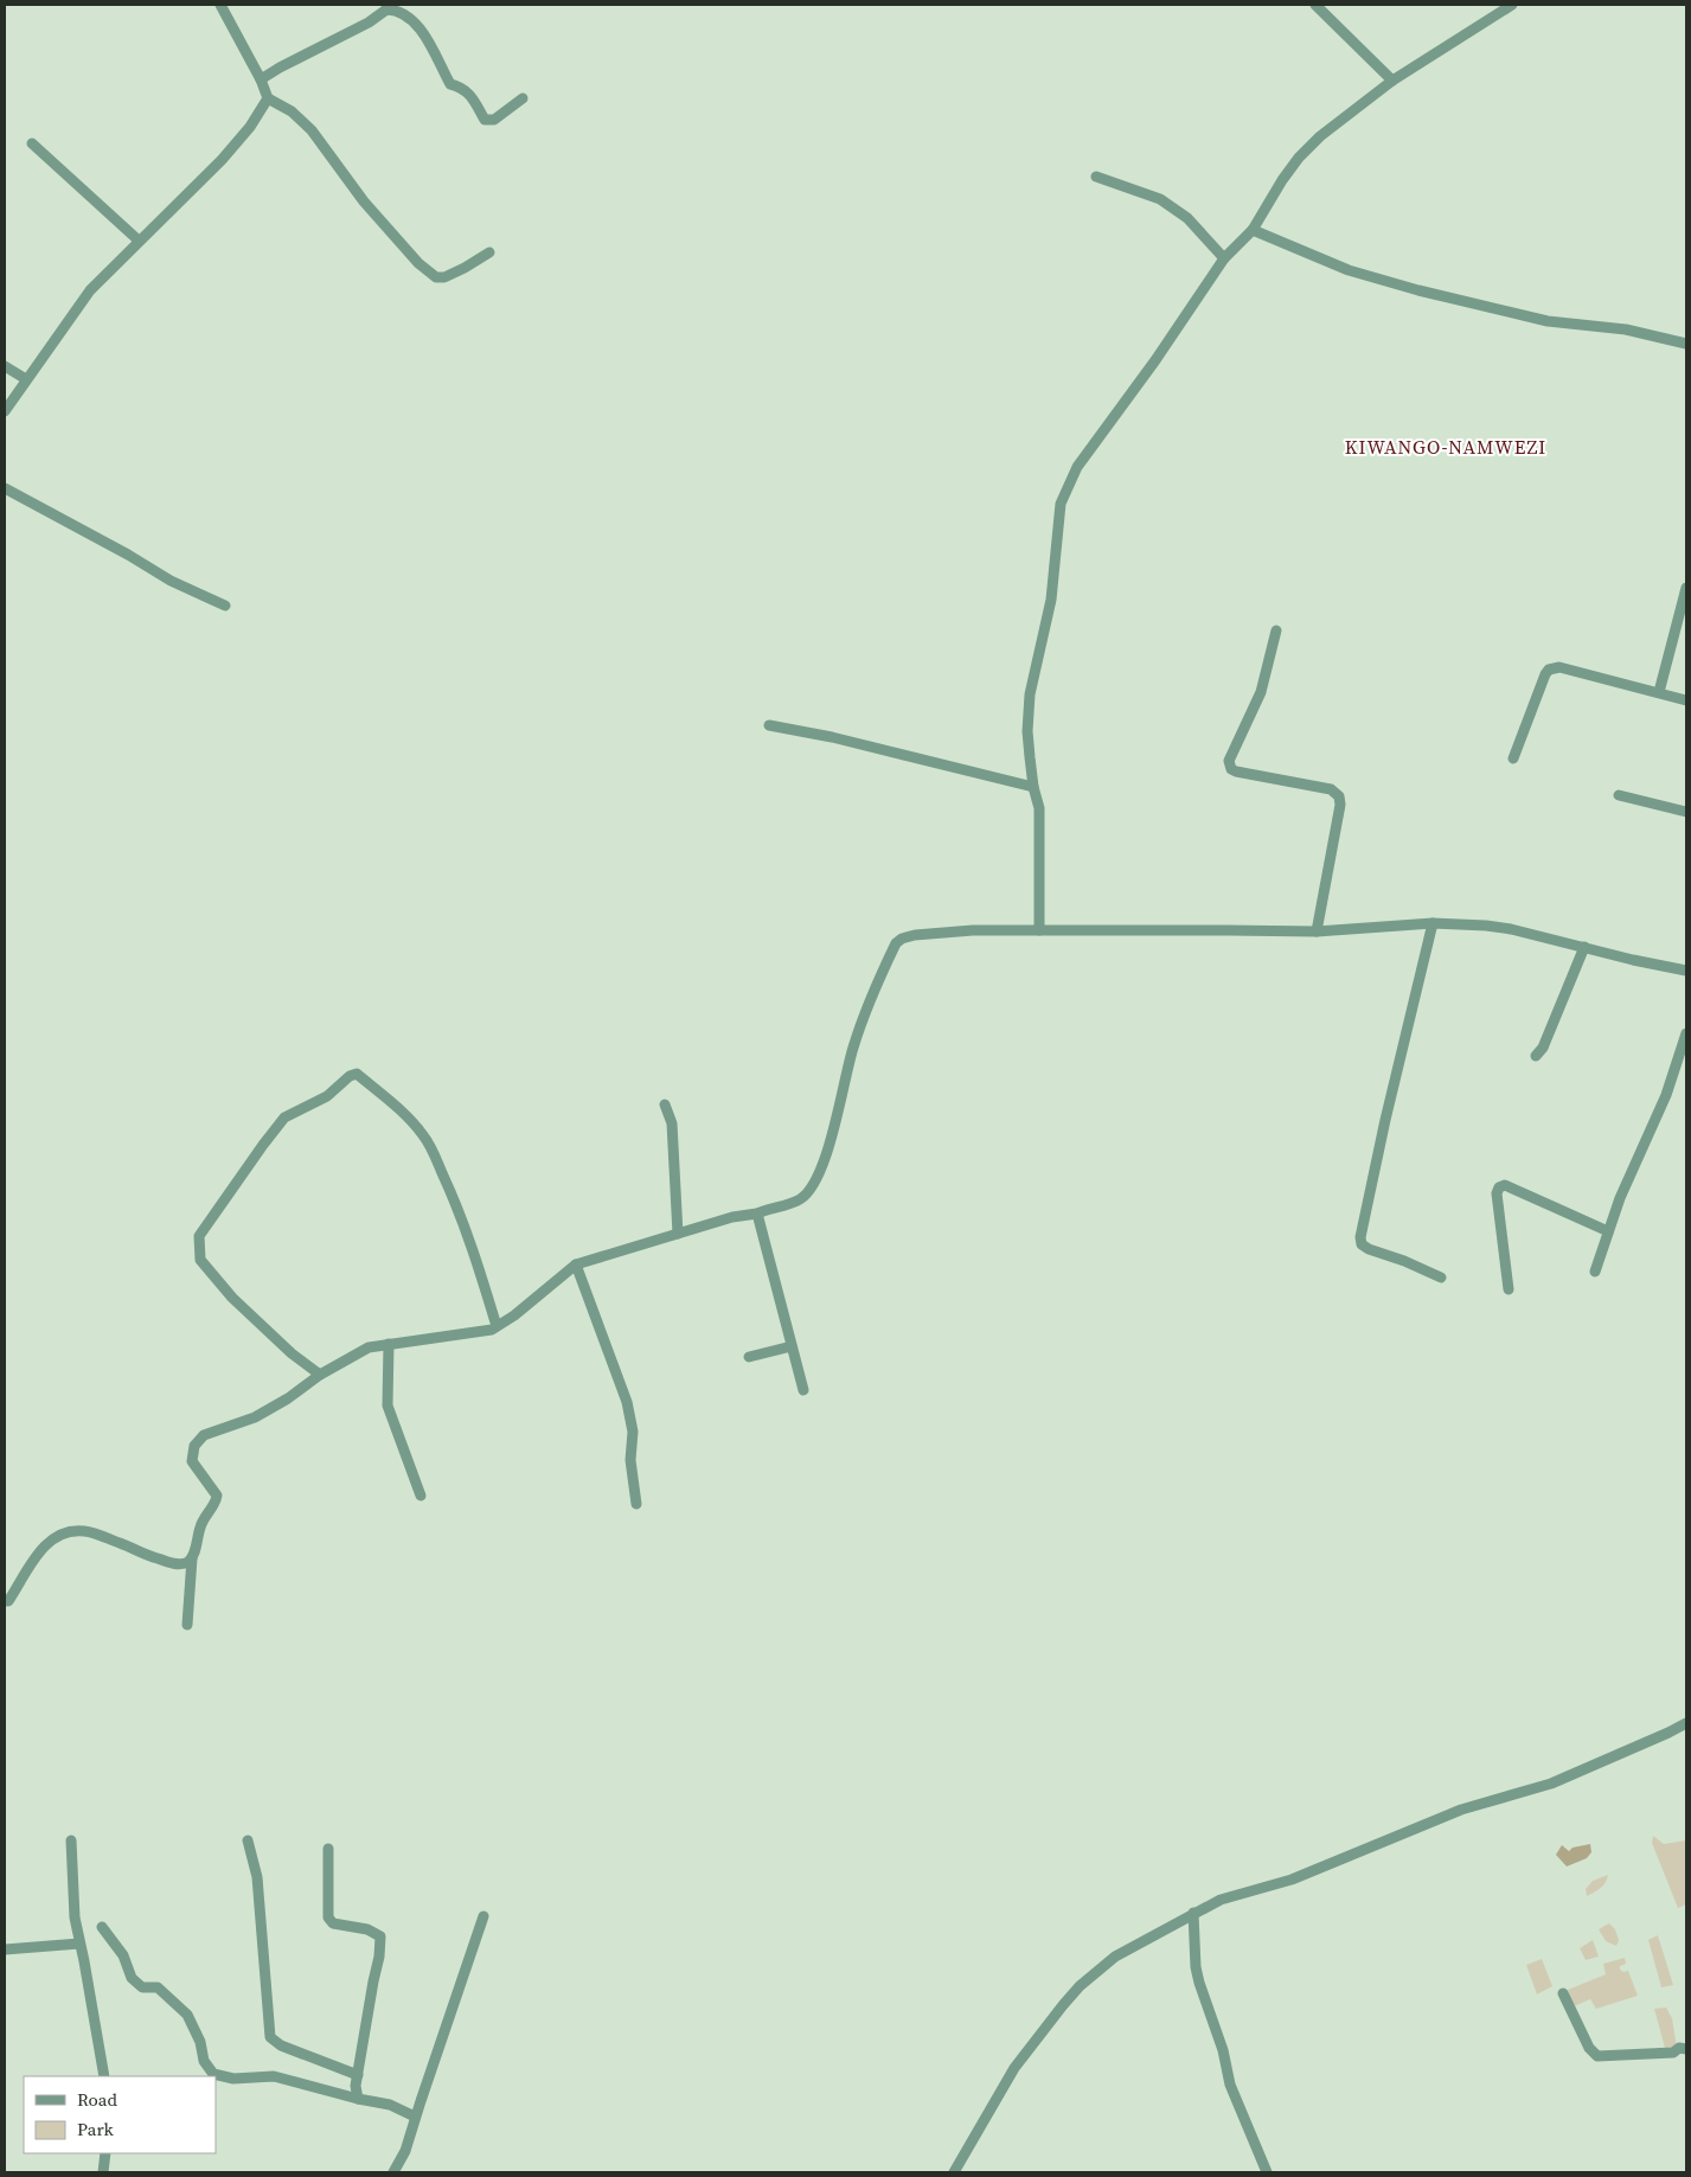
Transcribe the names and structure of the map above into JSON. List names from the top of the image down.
{
  "districts": ["KIWANGO-NAMWEZI"],
  "legend": ["Road", "Park"]
}
